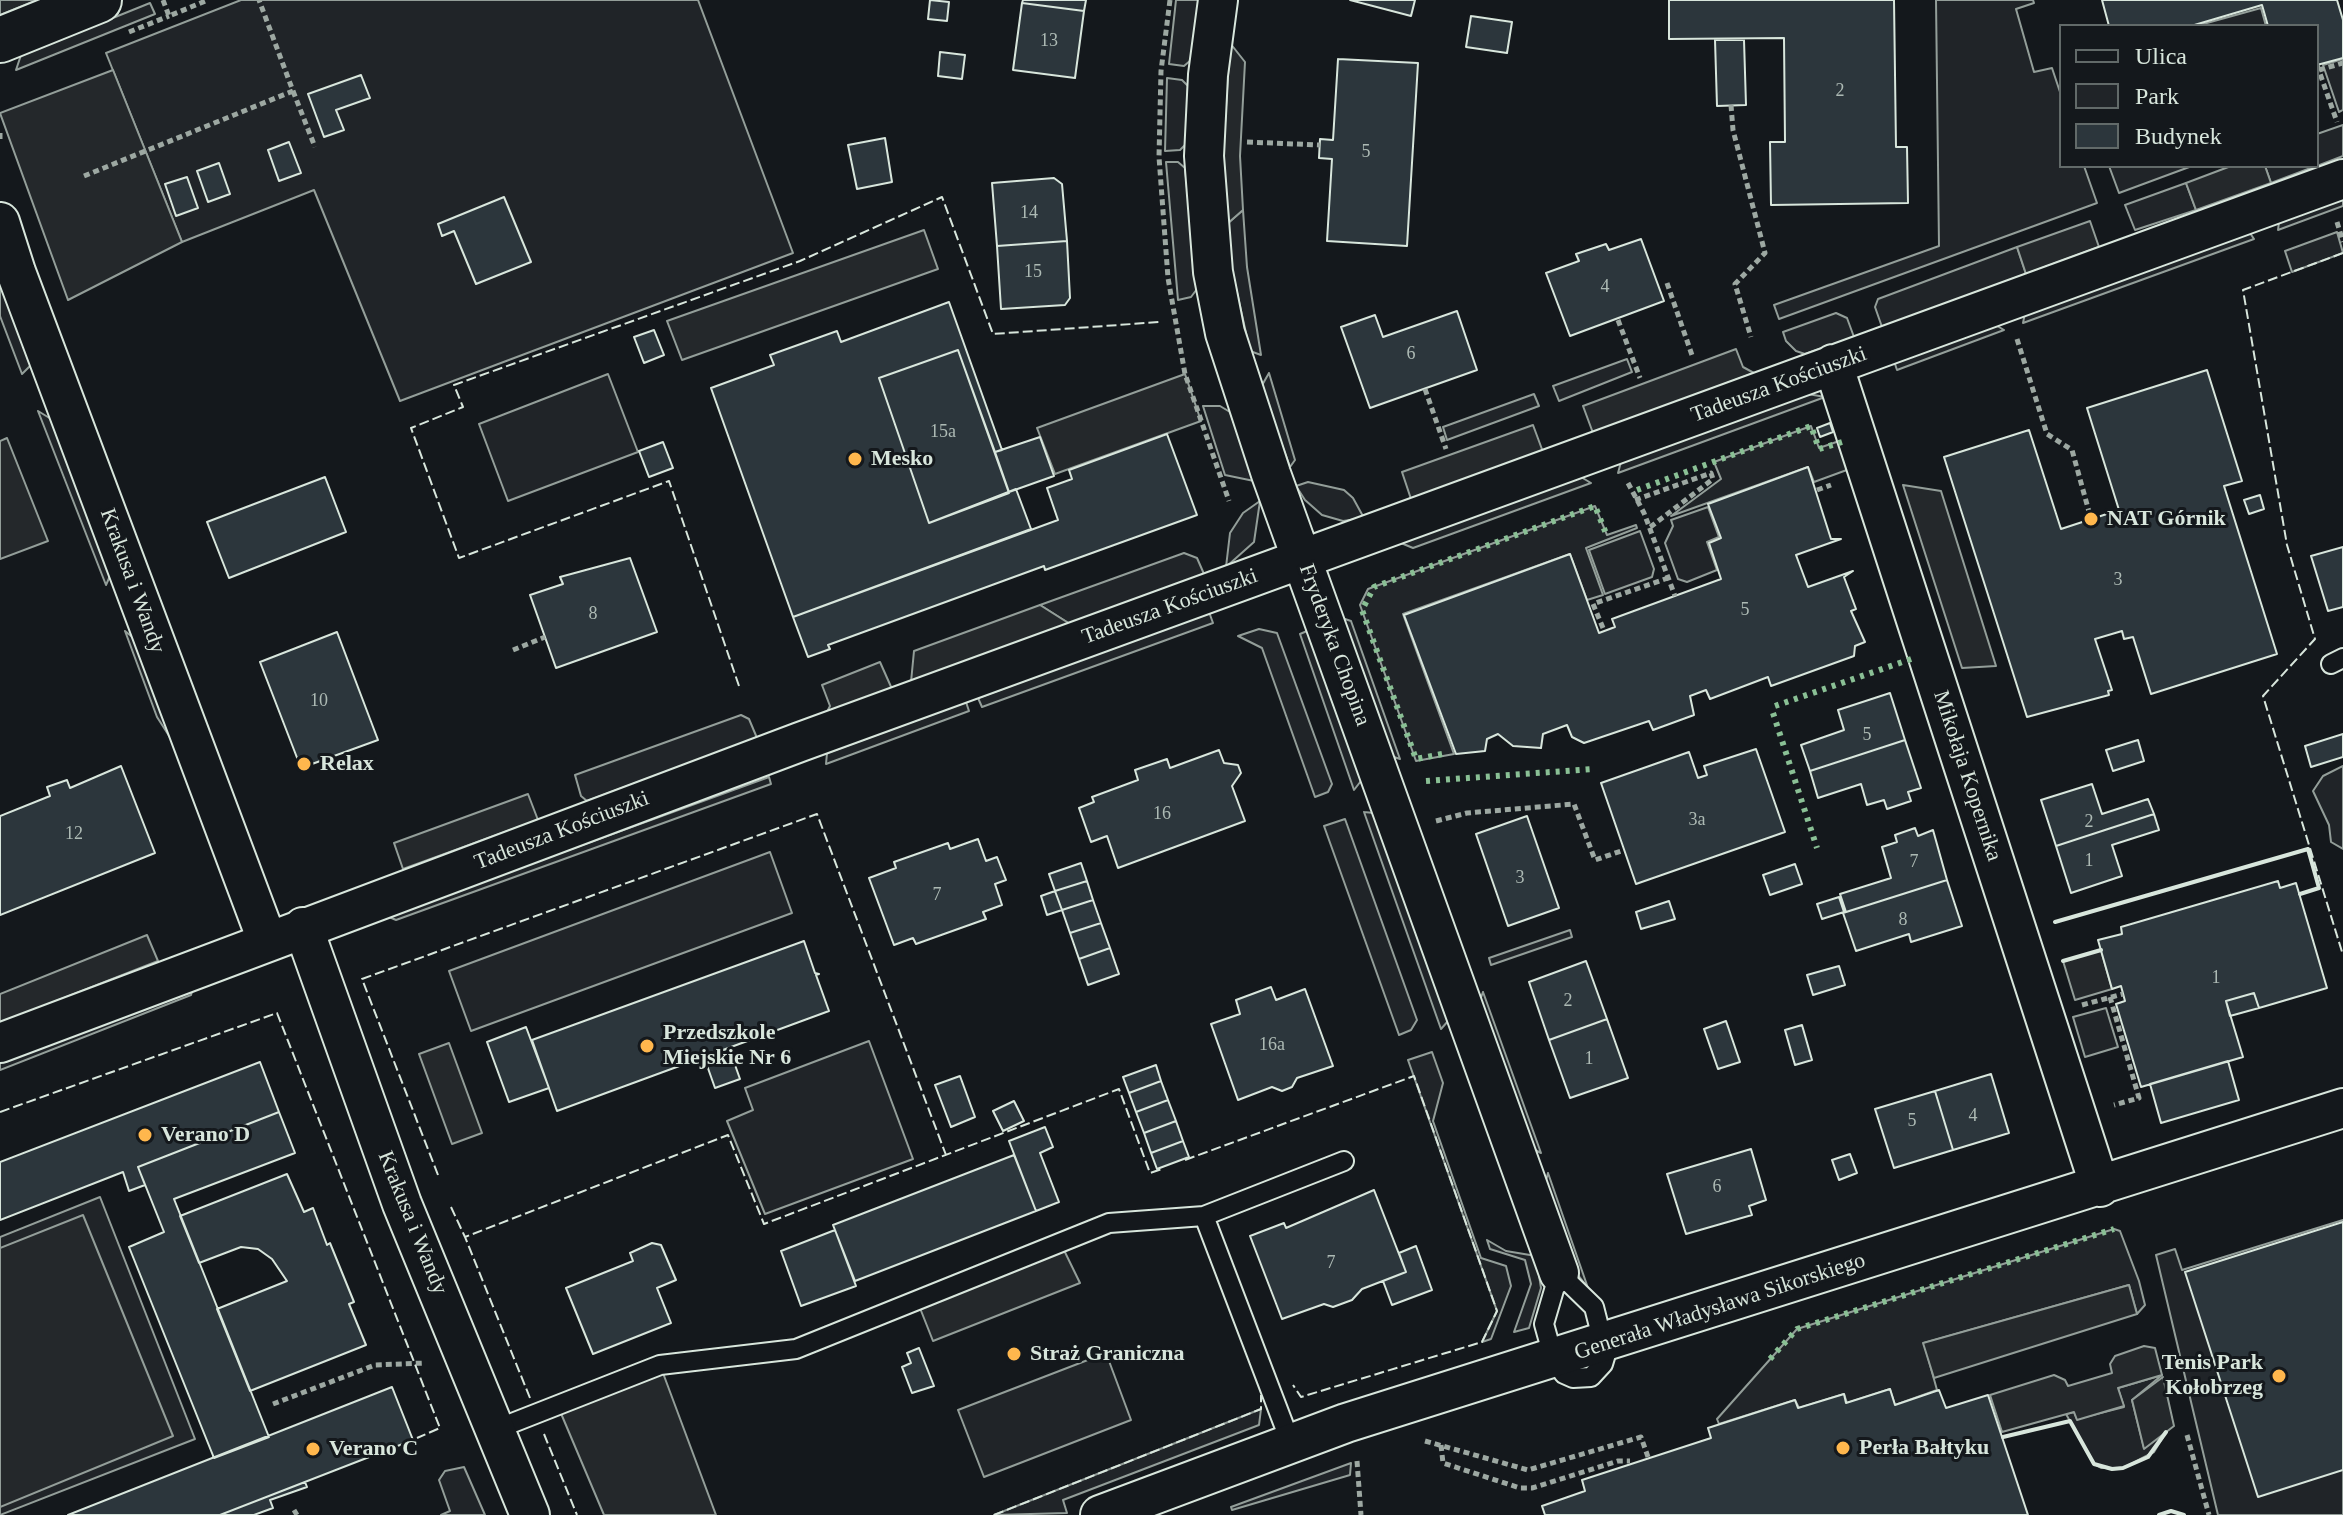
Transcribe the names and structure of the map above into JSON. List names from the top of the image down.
{
  "streets": {
    "street": [
      "Tadeusza Kościuszki",
      "Krakusa i Wandy",
      "Fryderyka Chopina",
      "Mikołaja Kopernika",
      "Generała Władysława Sikorskiego"
    ]
  },
  "crossings": [
    ["Tadeusza Kościuszki", "Krakusa i Wandy"],
    ["Tadeusza Kościuszki", "Fryderyka Chopina"],
    ["Tadeusza Kościuszki", "Mikołaja Kopernika"],
    ["Fryderyka Chopina", "Generała Władysława Sikorskiego"],
    ["Mikołaja Kopernika", "Generała Władysława Sikorskiego"]
  ],
  "places": [
    "Mesko",
    "NAT Górnik",
    "Relax",
    "Przedszkole Miejskie Nr 6",
    "Verano D",
    "Straż Graniczna",
    "Tenis Park Kołobrzeg",
    "Perła Bałtyku",
    "Verano C"
  ],
  "house_numbers": [
    "13",
    "2",
    "5",
    "14",
    "15",
    "4",
    "6",
    "15a",
    "3",
    "5",
    "8",
    "10",
    "5",
    "16",
    "3a",
    "2",
    "12",
    "1",
    "7",
    "3",
    "7",
    "8",
    "1",
    "2",
    "16a",
    "1",
    "4",
    "5",
    "6",
    "7"
  ],
  "legend": ["Ulica", "Park", "Budynek"]
}
